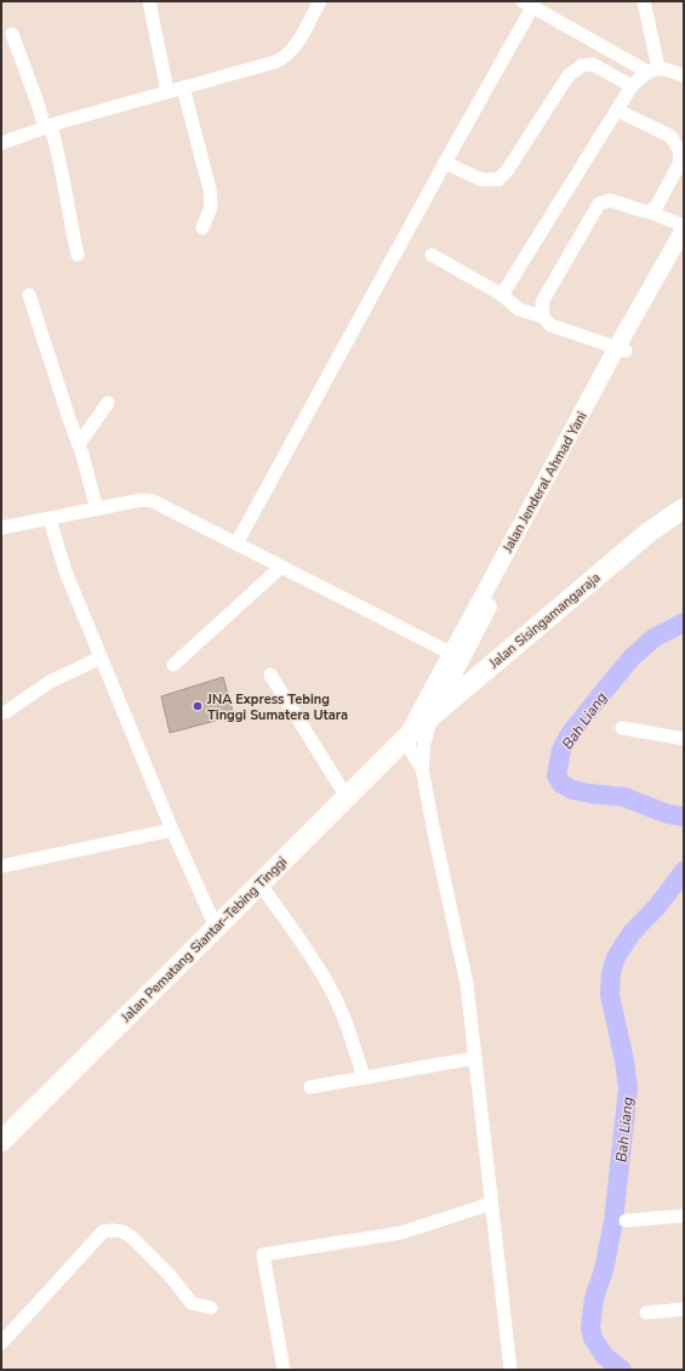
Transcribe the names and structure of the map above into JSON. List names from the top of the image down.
{
  "streets": {
    "highway": ["Jalan Sisingamangaraja", "Jalan Pematang Siantar–Tebing Tinggi"],
    "main road": ["Jalan Jenderal Ahmad Yani"]
  },
  "crossings": [
    ["Jalan Jenderal Ahmad Yani", "Jalan Sisingamangaraja"],
    ["Jalan Jenderal Ahmad Yani", "Jalan Pematang Siantar–Tebing Tinggi"],
    ["Jalan Sisingamangaraja", "Jalan Pematang Siantar–Tebing Tinggi"]
  ],
  "water": ["Bah Liang"],
  "places": ["JNA Express Tebing Tinggi Sumatera Utara"]
}
